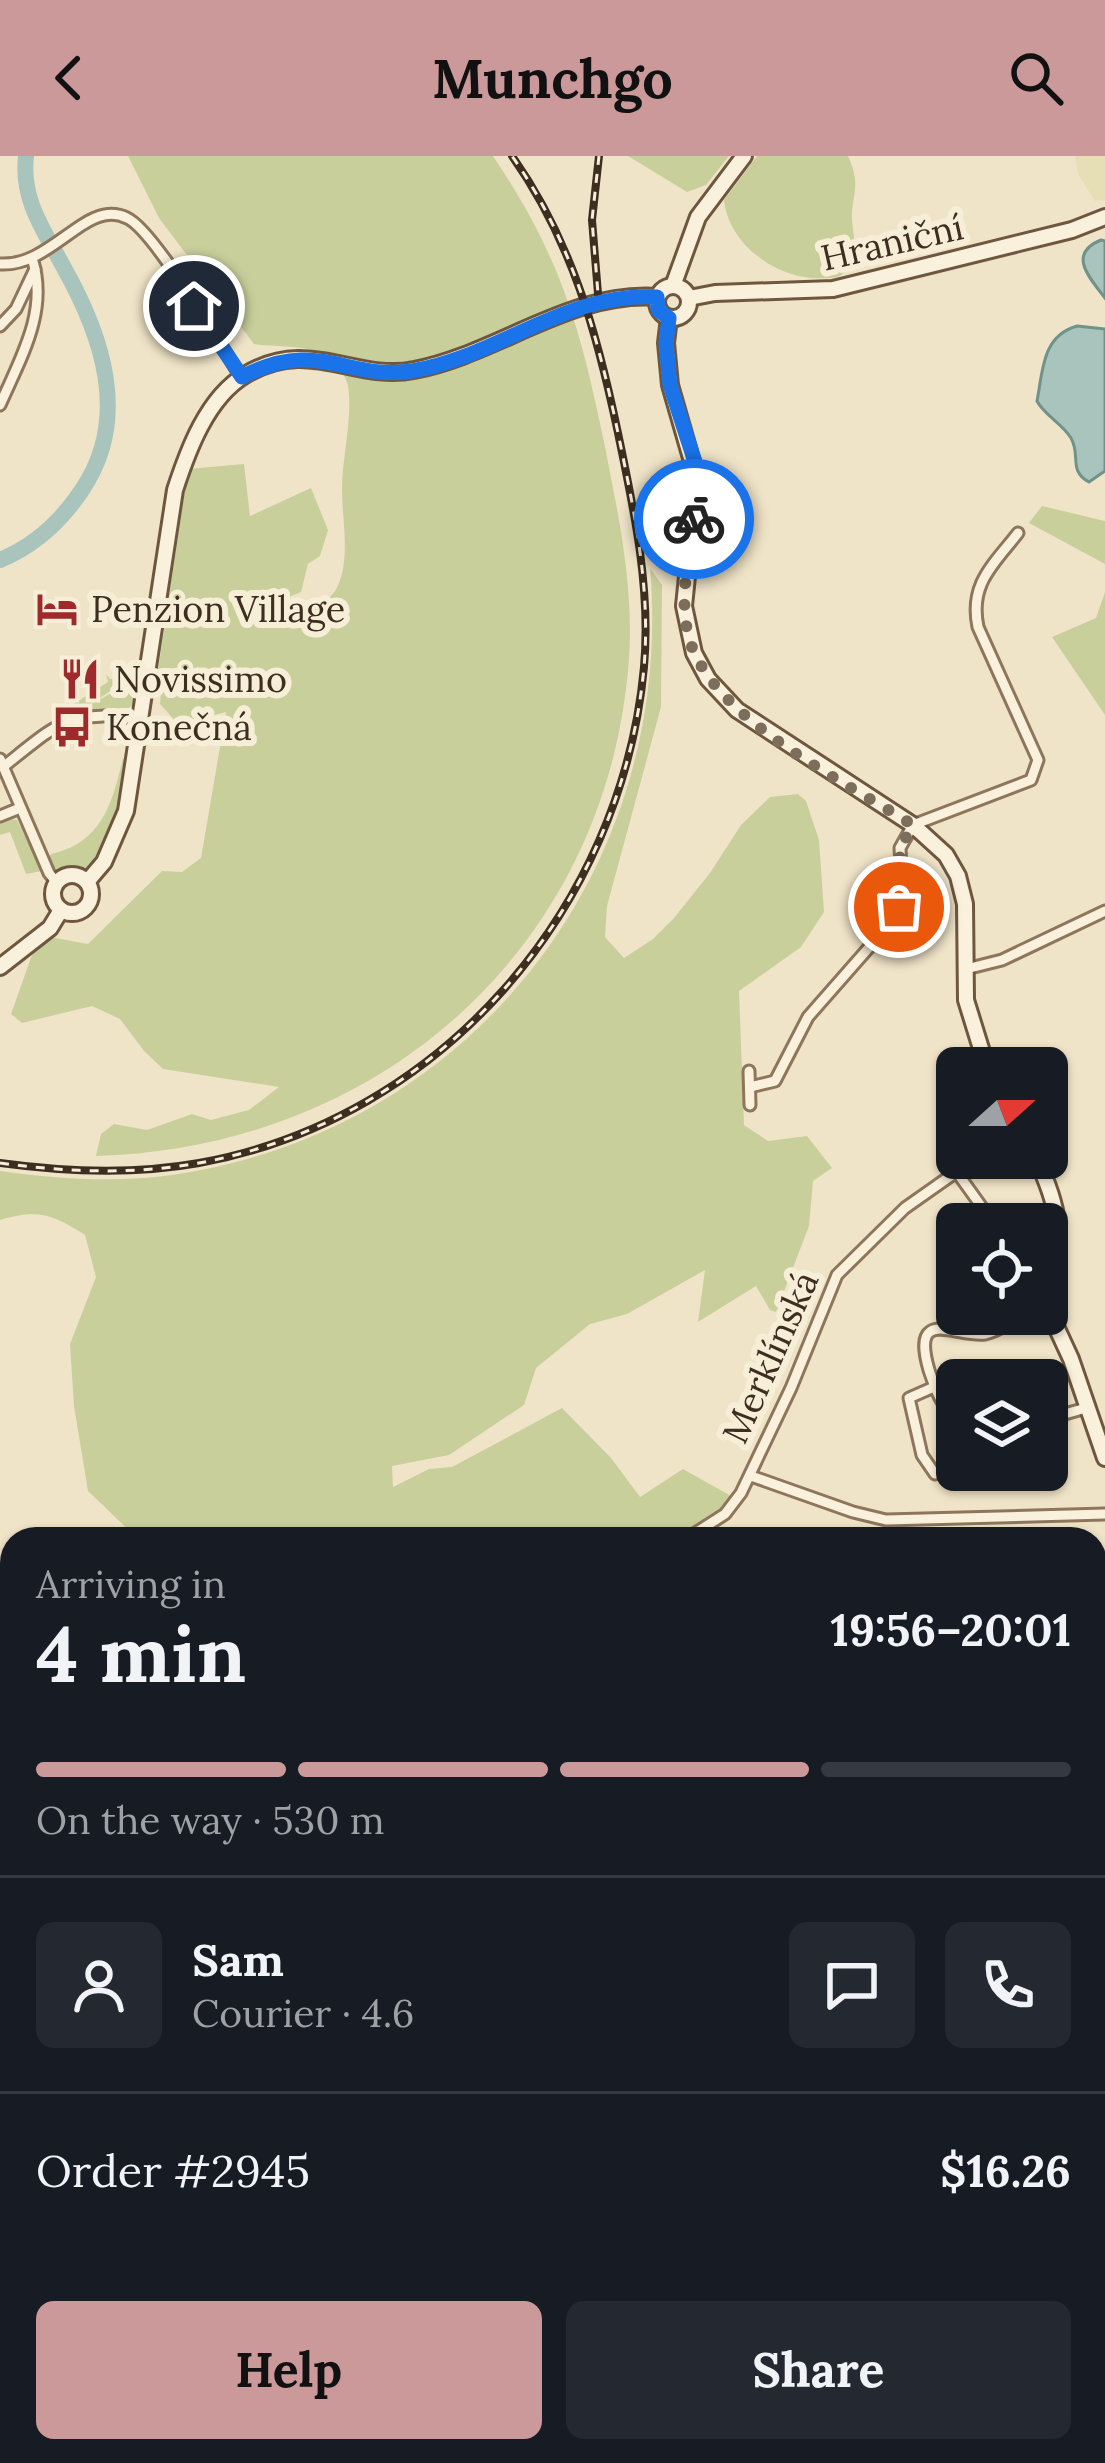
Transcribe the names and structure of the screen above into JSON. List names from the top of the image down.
{
  "streets": {
    "street": ["Hraniční", "Merklínská"]
  },
  "places": {
    "hotel": ["Penzion Village"],
    "restaurant": ["Novissimo"],
    "bus stop": ["Konečná"]
  },
  "north": "right",
  "page": {
    "header": "Munchgo",
    "heading": ["4 min", "Arriving in", "19:56–20:01"],
    "panel": [
      "Sam",
      "Courier · 4.6",
      "Order #2945",
      "$16.26"
    ],
    "bar": "On the way · 530 m",
    "buttons": ["Help", "Share"]
  }
}
